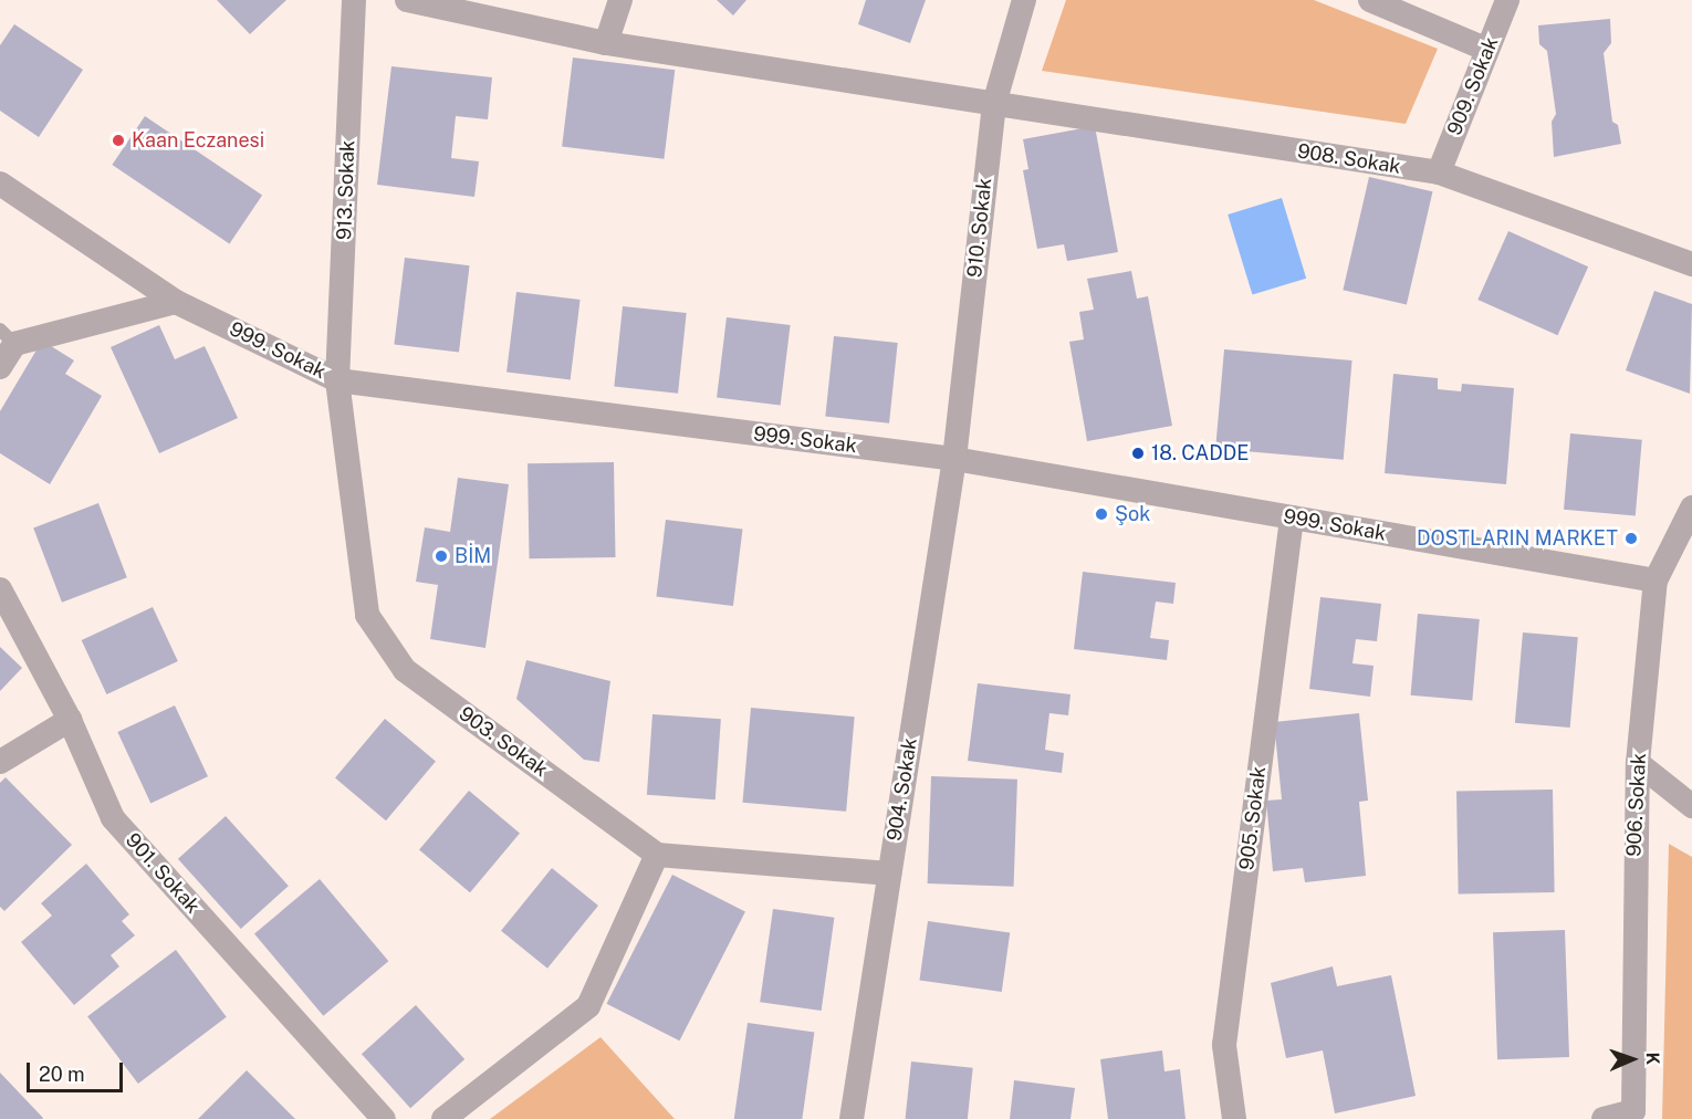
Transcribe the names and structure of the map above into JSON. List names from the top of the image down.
{
  "streets": {
    "street": [
      "909. Sokak",
      "908. Sokak",
      "913. Sokak",
      "910. Sokak",
      "999. Sokak",
      "903. Sokak",
      "904. Sokak",
      "906. Sokak",
      "905. Sokak",
      "901. Sokak"
    ]
  },
  "crossings": [
    ["909. Sokak", "908. Sokak"],
    ["908. Sokak", "910. Sokak"],
    ["913. Sokak", "999. Sokak"],
    ["913. Sokak", "903. Sokak"],
    ["910. Sokak", "999. Sokak"],
    ["910. Sokak", "904. Sokak"],
    ["999. Sokak", "903. Sokak"],
    ["999. Sokak", "904. Sokak"],
    ["999. Sokak", "906. Sokak"],
    ["999. Sokak", "905. Sokak"]
  ],
  "places": [
    "Kaan Eczanesi",
    "18. CADDE",
    "Şok",
    "DOSTLARIN MARKET",
    "BİM"
  ],
  "scale_bar": "20 m",
  "north": "right"
}
